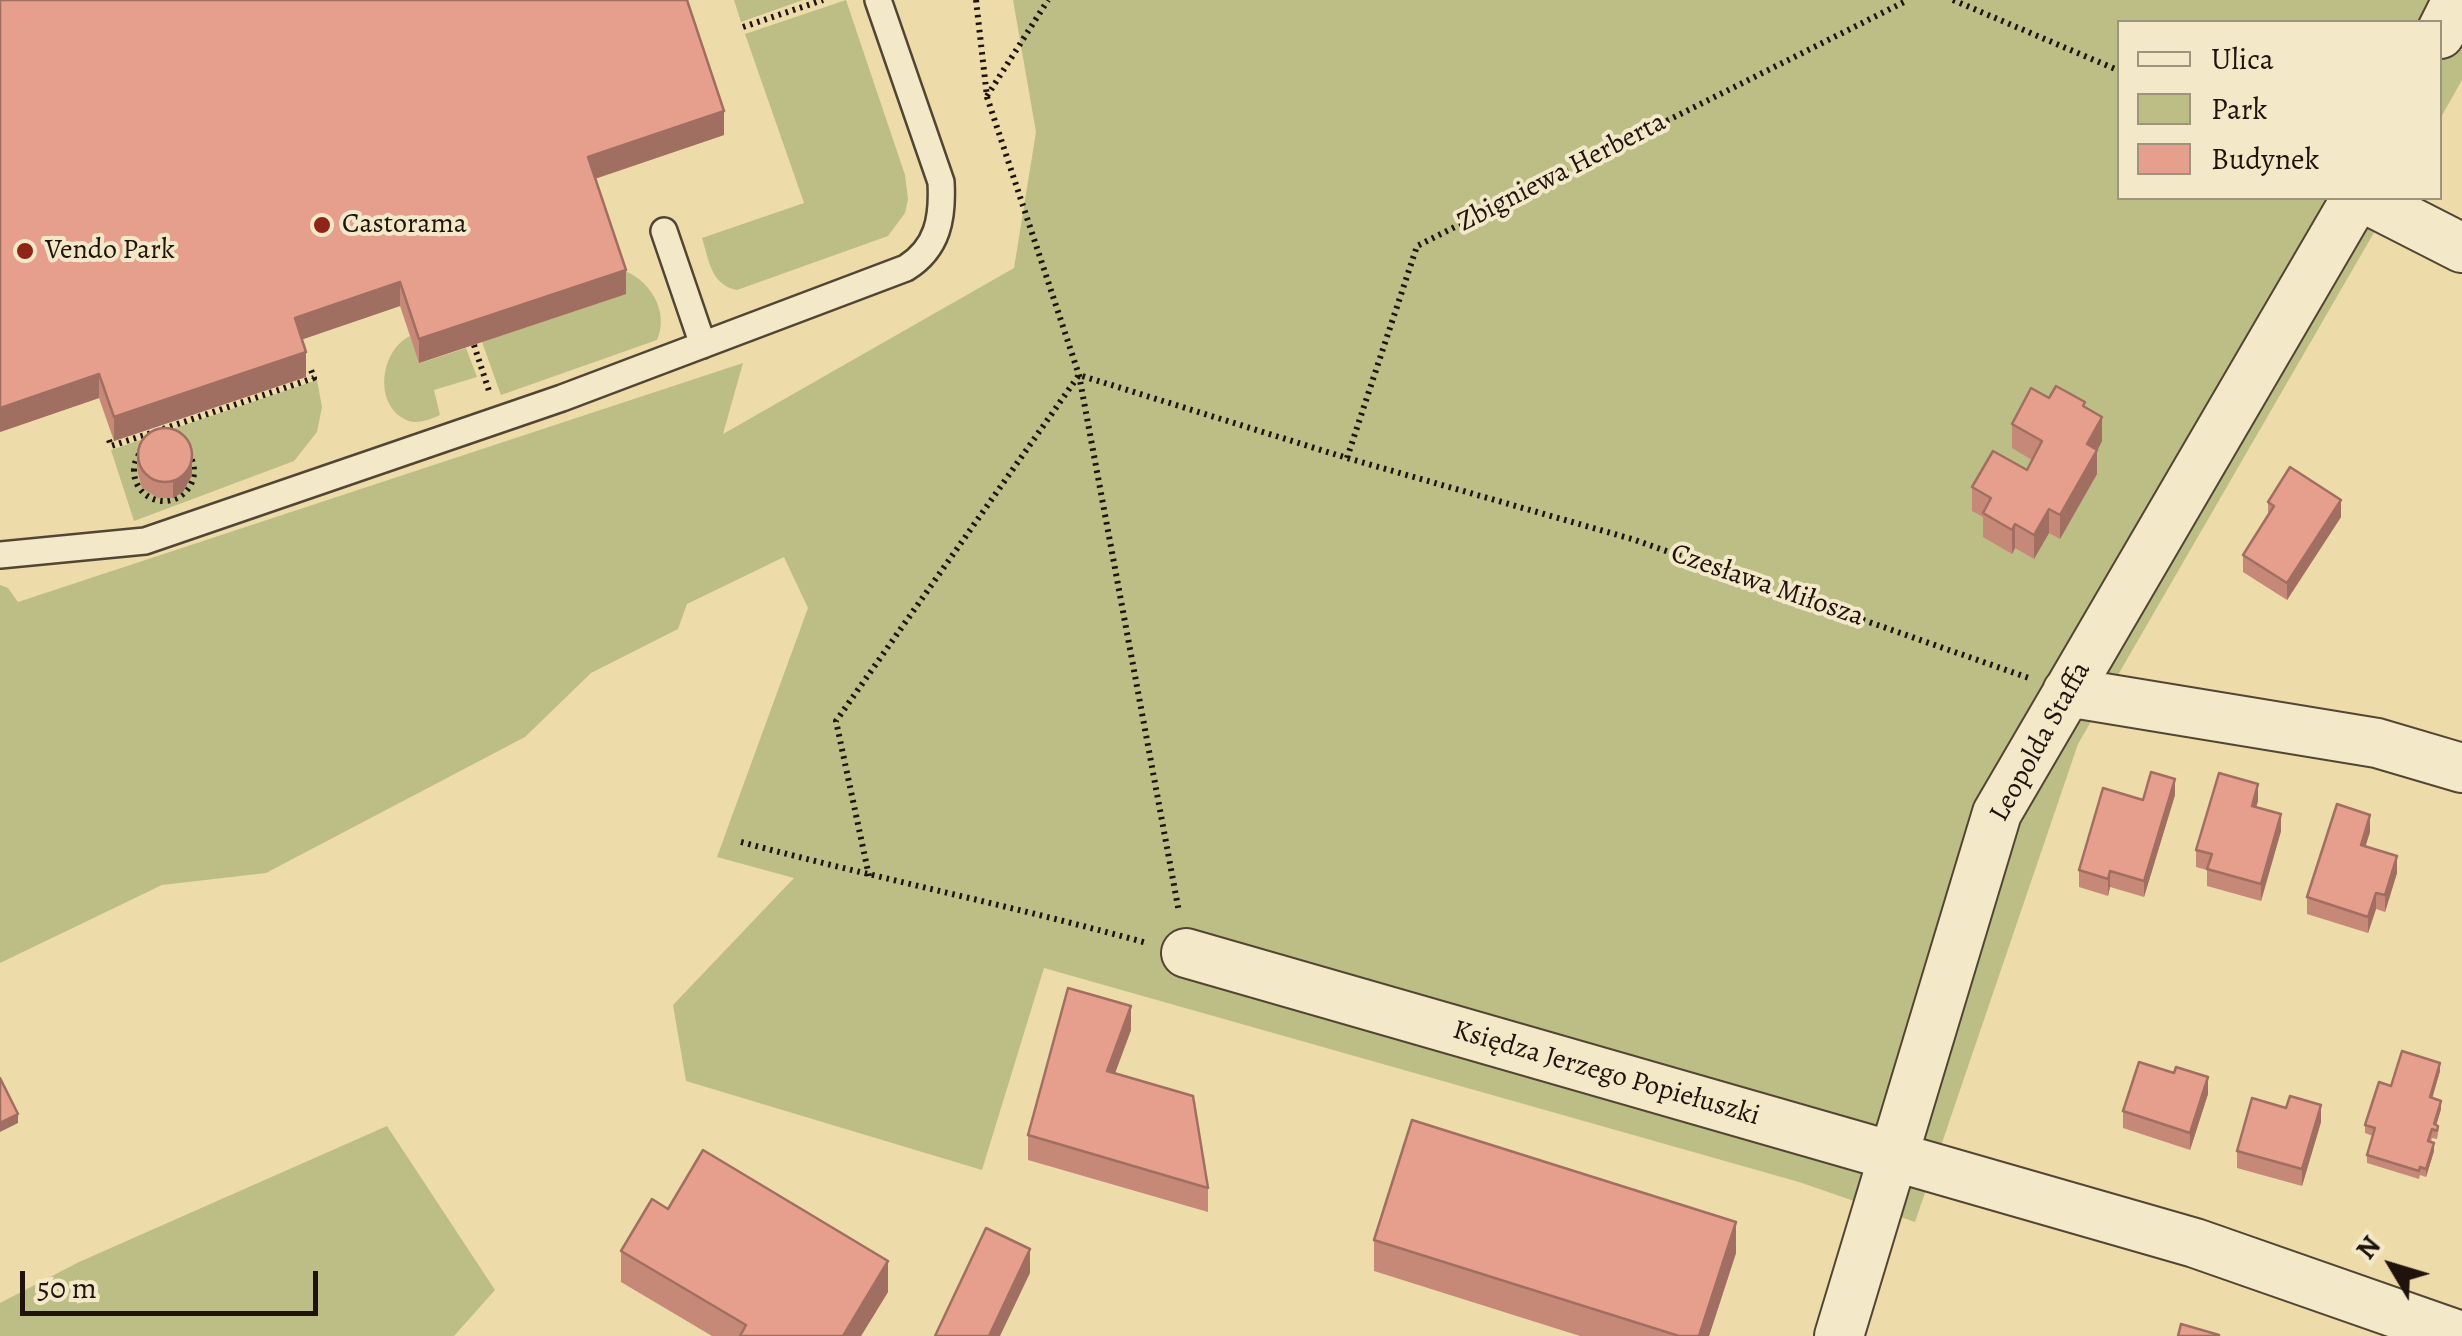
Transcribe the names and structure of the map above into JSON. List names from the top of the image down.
{
  "streets": {
    "street": ["Leopolda Staffa", "Księdza Jerzego Popiełuszki"],
    "path": ["Zbigniewa Herberta", "Czesława Miłosza"]
  },
  "crossings": [
    ["Zbigniewa Herberta", "Czesława Miłosza"],
    ["Czesława Miłosza", "Leopolda Staffa"],
    ["Leopolda Staffa", "Księdza Jerzego Popiełuszki"]
  ],
  "places": ["Castorama", "Vendo Park"],
  "legend": ["Ulica", "Park", "Budynek"],
  "scale_bar": "50 m",
  "north": "top left"
}
